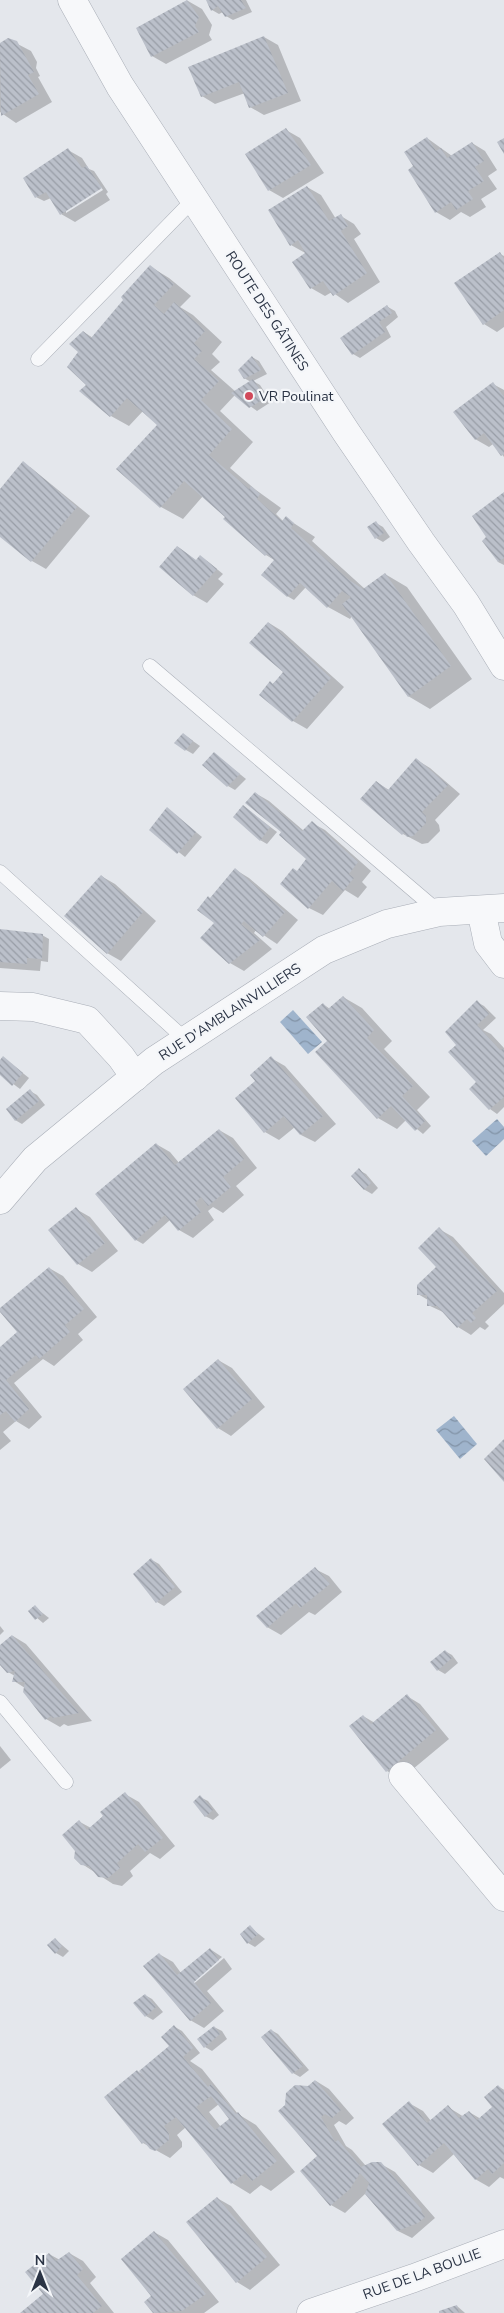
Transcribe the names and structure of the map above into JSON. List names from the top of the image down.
{
  "streets": {
    "street": ["ROUTE DES GÂTINES", "RUE D'AMBLAINVILLIERS", "RUE DE LA BOULIE"]
  },
  "places": ["VR Poulinat"],
  "north": "top"
}
